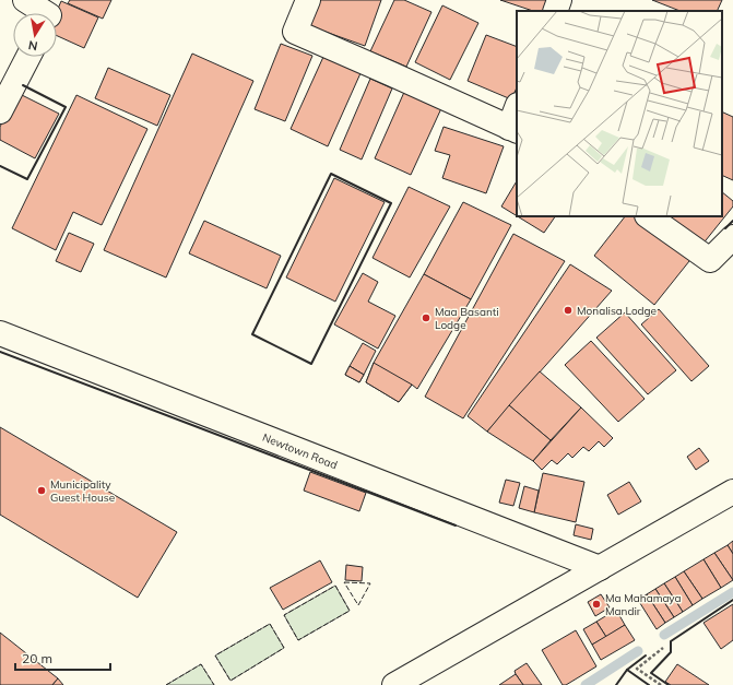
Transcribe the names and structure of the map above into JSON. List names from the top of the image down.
{
  "streets": {
    "street": ["Newtown Road"]
  },
  "places": [
    "Monalisa Lodge",
    "Maa Basanti Lodge",
    "Municipality Guest House",
    "Ma Mahamaya Mandir"
  ],
  "scale_bar": "20 m",
  "north": "bottom"
}
